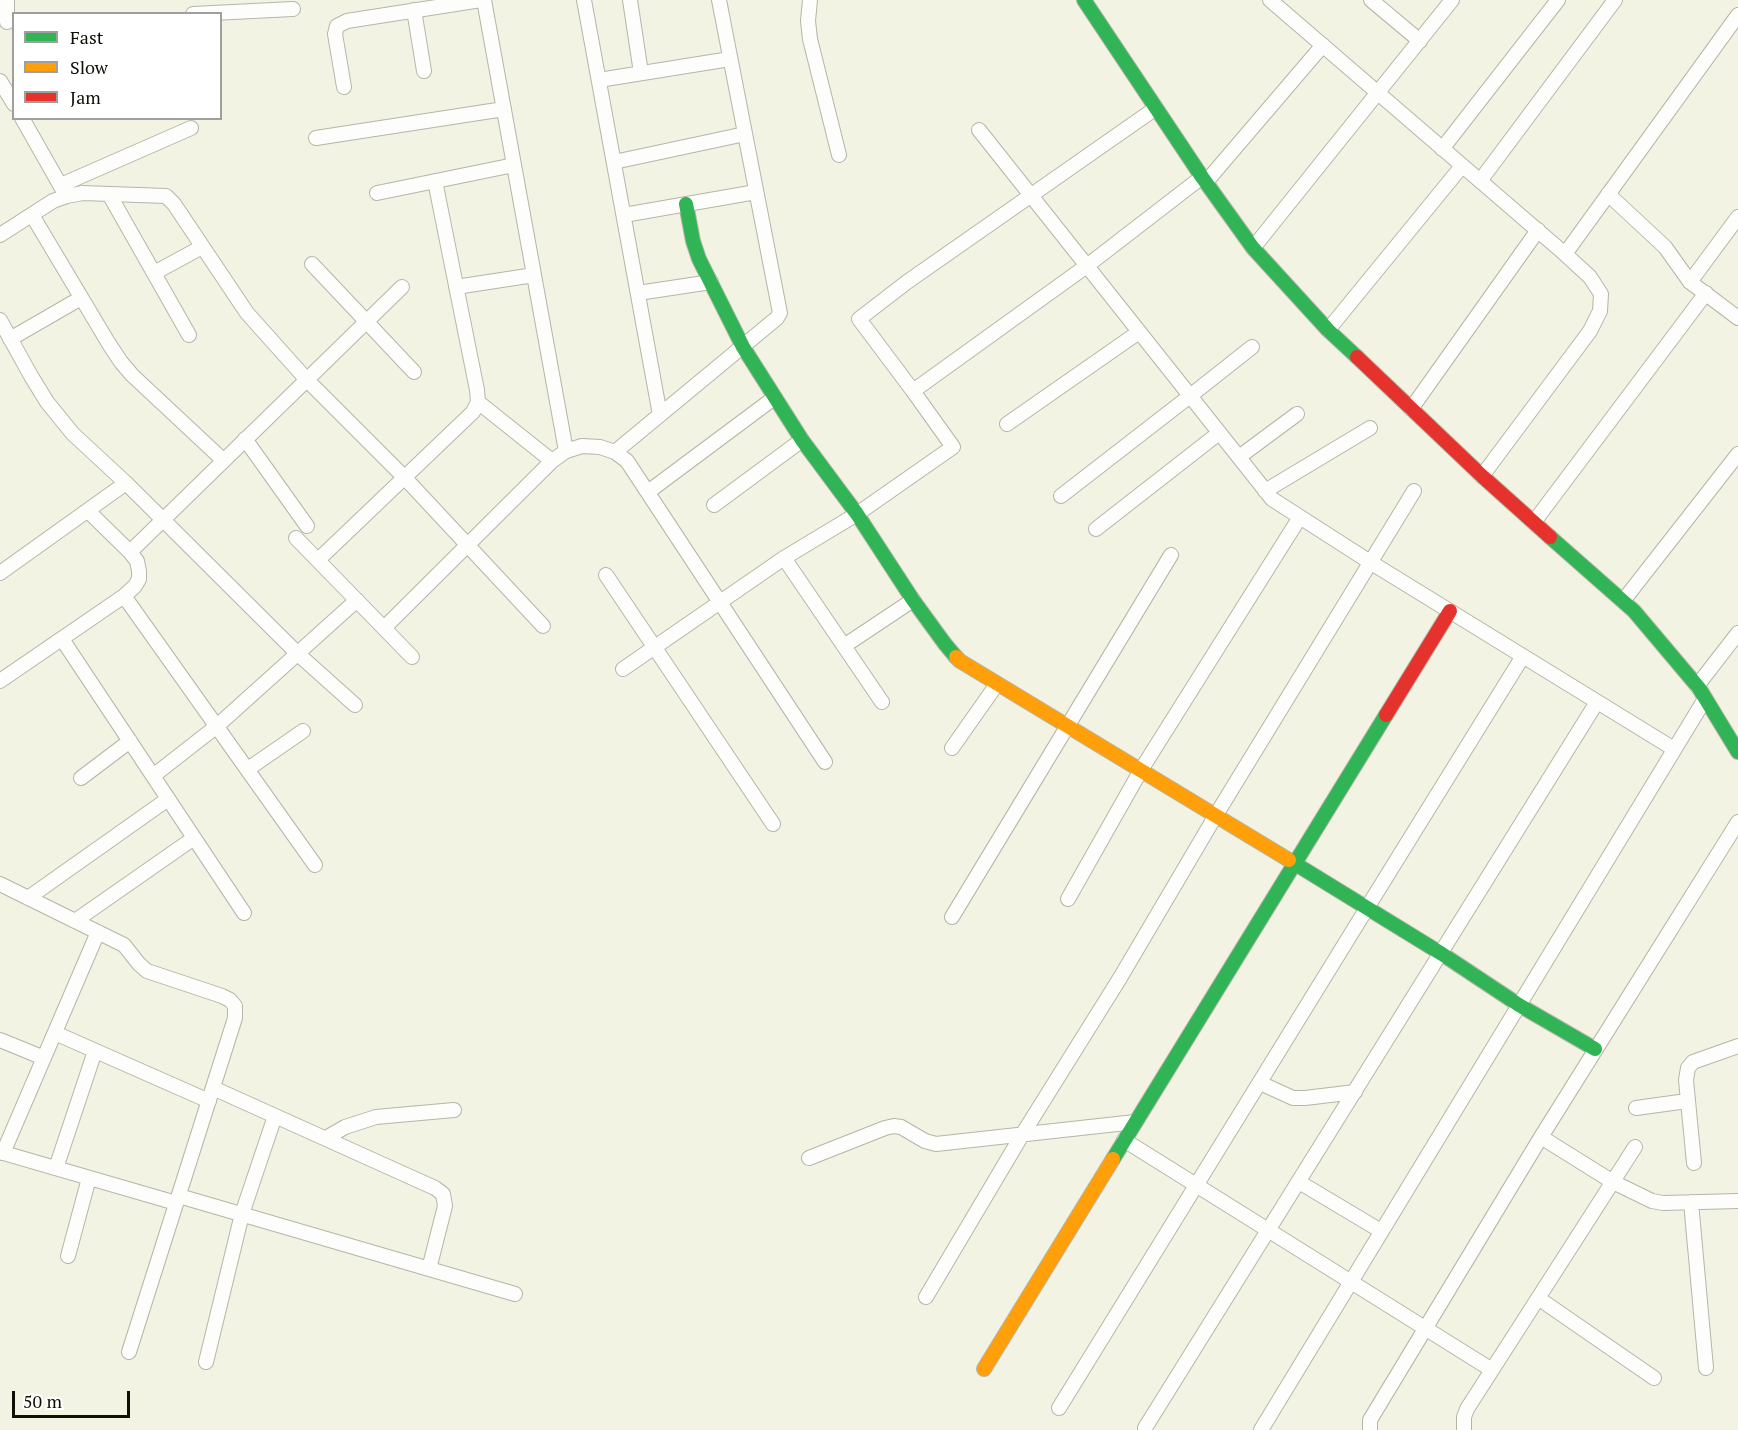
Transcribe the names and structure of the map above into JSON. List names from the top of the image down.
{
  "legend": ["Fast", "Slow", "Jam"],
  "scale_bar": "50 m"
}
